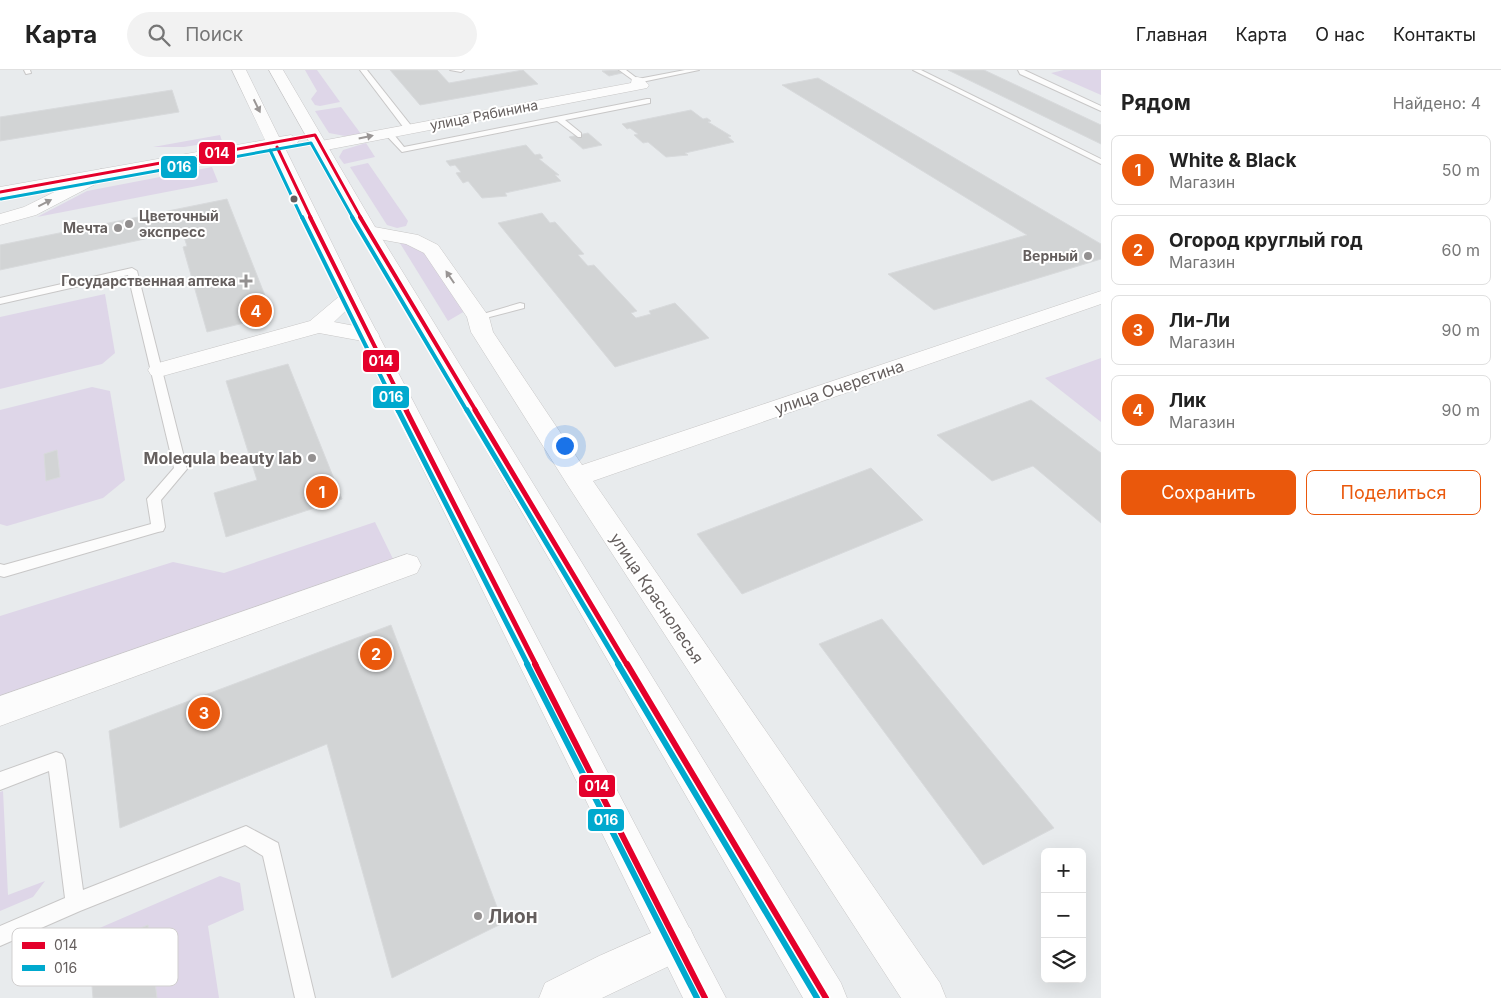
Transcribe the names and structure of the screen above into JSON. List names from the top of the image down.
{
  "streets": {
    "street": ["улица Рябинина", "улица Очеретина", "улица Краснолесья"]
  },
  "crossings": [
    ["улица Очеретина", "улица Краснолесья"]
  ],
  "places": {
    "other": [
      "Цветочный экспресс",
      "Мечта",
      "Верный",
      "Molequla beauty lab",
      "Лион"
    ],
    "health": ["Государственная аптека"]
  },
  "lines": ["transit line 014", "transit line 016"],
  "legend": ["014", "016"],
  "page": {
    "header": "Карта",
    "search": "Поиск",
    "nav": [
      "Главная",
      "Карта",
      "О нас",
      "Контакты"
    ],
    "heading": ["Рядом", "Найдено: 4"],
    "list": [
      {
        "mark": "1",
        "name": "White & Black",
        "note": "Магазин",
        "value": "50 m"
      },
      {
        "mark": "2",
        "name": "Огород круглый год",
        "note": "Магазин",
        "value": "60 m"
      },
      {
        "mark": "3",
        "name": "Ли-Ли",
        "note": "Магазин",
        "value": "90 m"
      },
      {
        "mark": "4",
        "name": "Лик",
        "note": "Магазин",
        "value": "90 m"
      }
    ],
    "pins": [
      "4",
      "1",
      "2",
      "3"
    ],
    "buttons": ["Сохранить", "Поделиться"],
    "map_buttons": ["+", "−"]
  }
}
